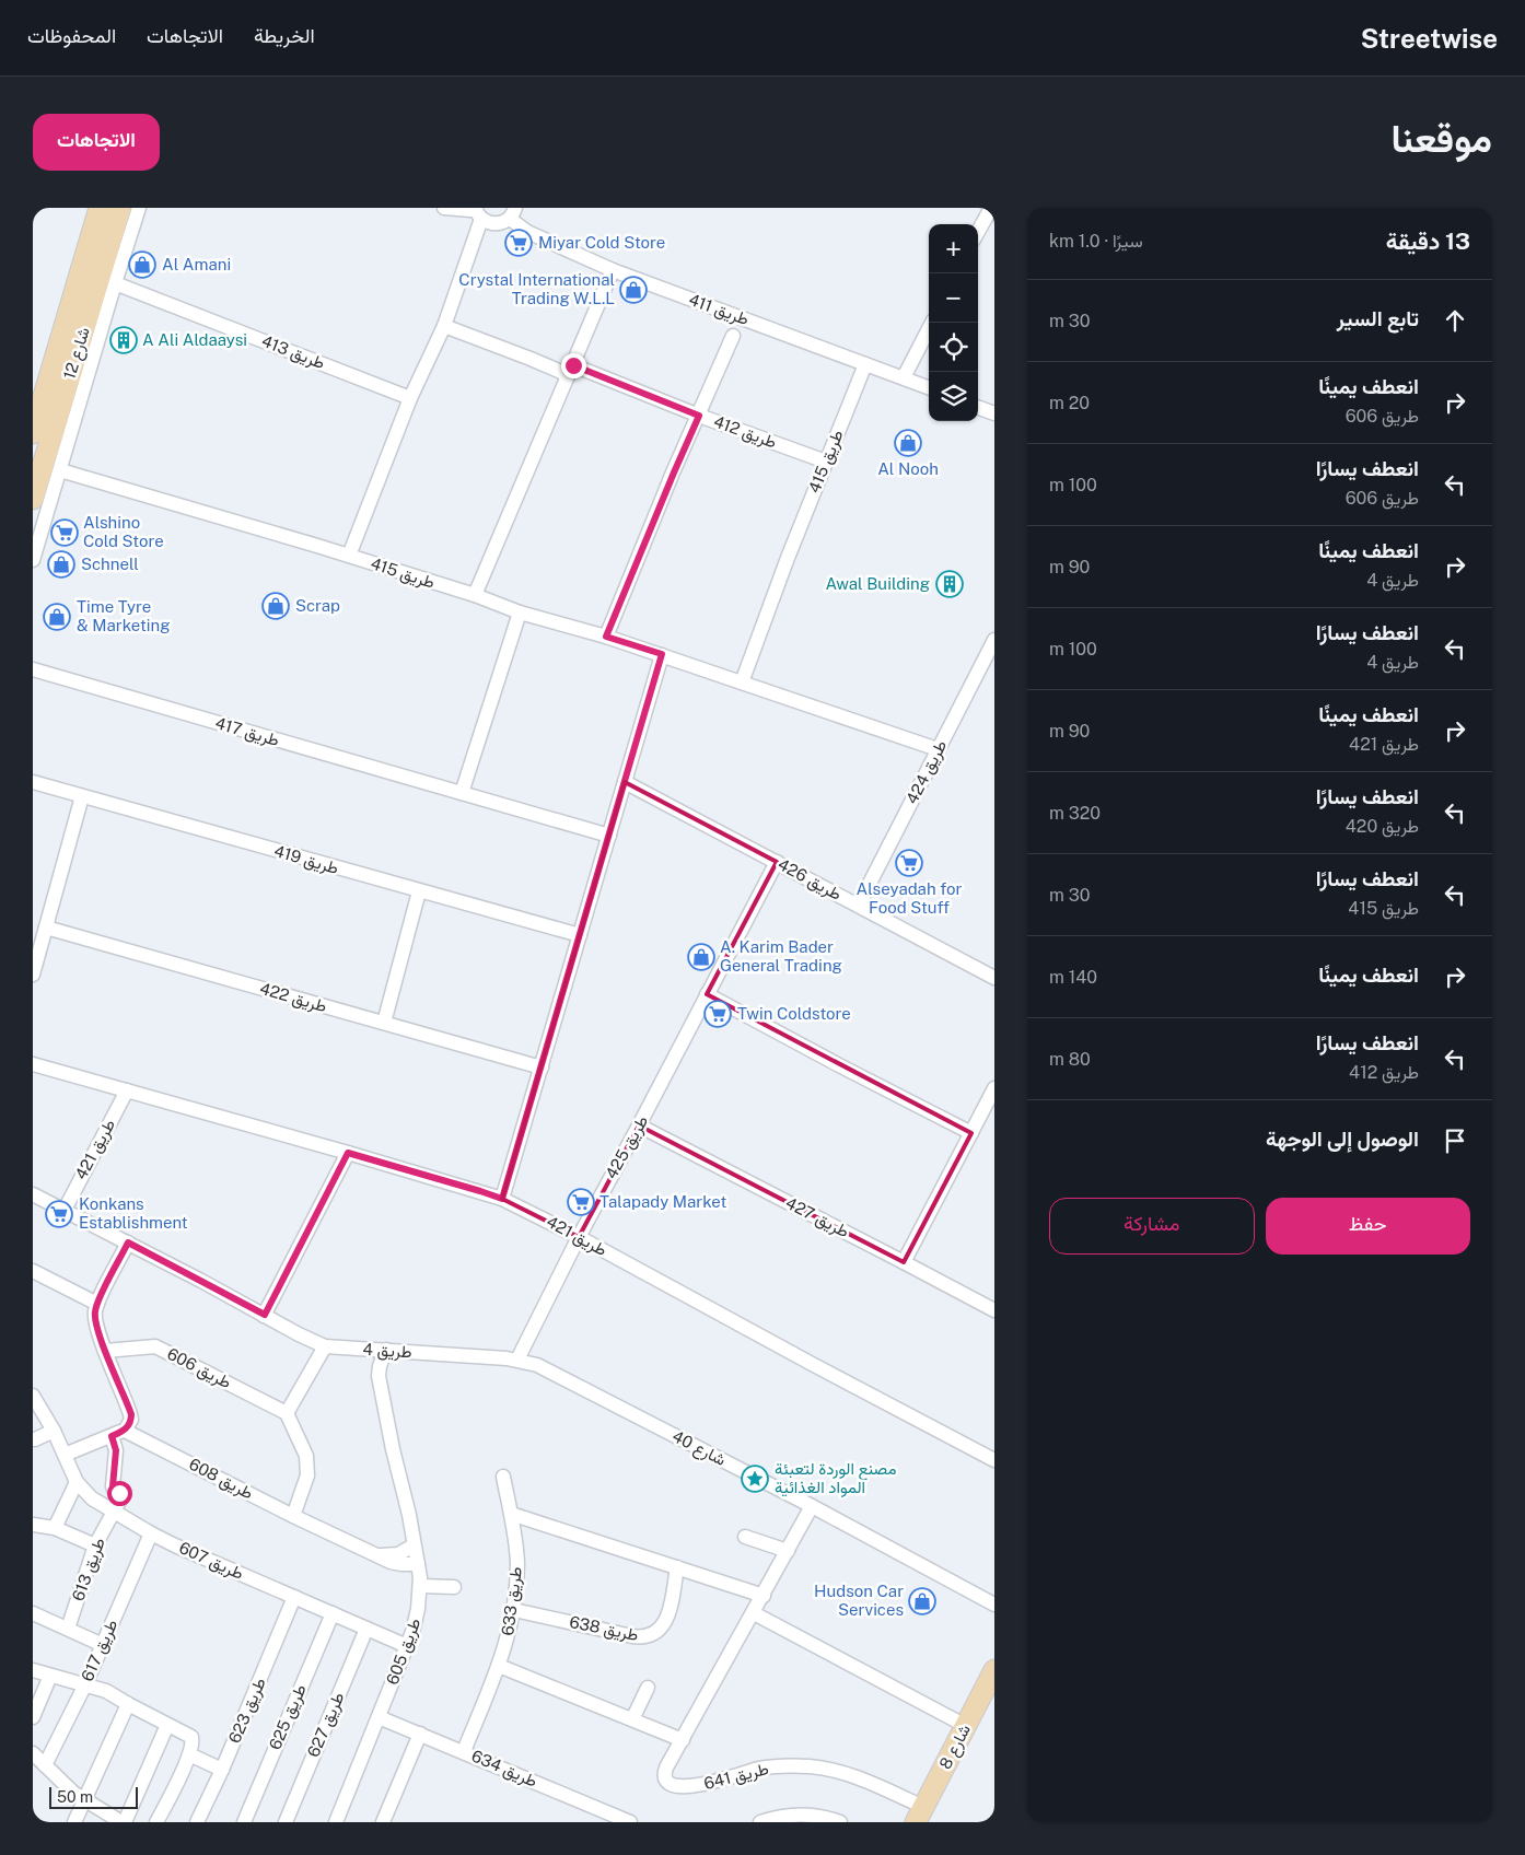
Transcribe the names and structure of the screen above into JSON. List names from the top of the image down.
{
  "streets": {
    "street": [
      "طريق 411",
      "طريق 413",
      "شارع 12",
      "طريق 412",
      "طريق 415",
      "طريق 417",
      "طريق 424",
      "طريق 419",
      "طريق 426",
      "طريق 422",
      "طريق 425",
      "طريق 421",
      "طريق 427",
      "طريق 4",
      "طريق 606",
      "شارع 40",
      "طريق 608",
      "طريق 607",
      "طريق 613",
      "طريق 633",
      "طريق 638",
      "طريق 617",
      "طريق 605",
      "طريق 623",
      "طريق 625",
      "طريق 627",
      "شارع 8",
      "طريق 634",
      "طريق 641"
    ]
  },
  "crossings": [
    ["طريق 411", "طريق 415"],
    ["طريق 412", "طريق 415"],
    ["طريق 415", "طريق 424"],
    ["طريق 424", "طريق 426"],
    ["طريق 426", "طريق 425"],
    ["طريق 425", "طريق 421"],
    ["طريق 425", "طريق 427"],
    ["طريق 425", "طريق 4"],
    ["طريق 425", "شارع 40"],
    ["طريق 421", "طريق 4"],
    ["طريق 4", "شارع 40"],
    ["طريق 4", "طريق 605"],
    ["شارع 40", "طريق 641"],
    ["طريق 608", "طريق 605"],
    ["طريق 607", "طريق 613"],
    ["طريق 607", "طريق 617"],
    ["طريق 607", "طريق 605"],
    ["طريق 607", "طريق 623"],
    ["طريق 607", "طريق 625"],
    ["طريق 607", "طريق 627"],
    ["طريق 633", "طريق 638"],
    ["طريق 633", "طريق 634"],
    ["طريق 605", "طريق 634"],
    ["شارع 8", "طريق 641"]
  ],
  "places": {
    "supermarket": [
      "Miyar Cold Store",
      "Alshino Cold Store",
      "Alseyadah for Food Stuff",
      "Twin Coldstore",
      "Talapady Market",
      "Konkans Establishment"
    ],
    "shop": [
      "Al Amani",
      "Crystal International Trading W.L.L",
      "Al Nooh",
      "Schnell",
      "Scrap",
      "Time Tyre & Marketing",
      "A. Karim Bader General Trading",
      "Hudson Car Services"
    ],
    "building": ["A Ali Aldaaysi", "Awal Building"],
    "place": ["مصنع الوردة لتعبئة المواد الغذائية"]
  },
  "scale_bar": "50 m",
  "page": {
    "header": "Streetwise",
    "nav": ["الخريطة", "الاتجاهات", "المحفوظات"],
    "title": "موقعنا",
    "buttons": [
      "الاتجاهات",
      ["حفظ", "مشاركة"]
    ],
    "heading": ["13 دقيقة", "سيرًا · 1.0 km"],
    "map_buttons": ["+", "−"],
    "list": [
      ["تابع السير", "30 m"],
      ["انعطف يمينًا", "طريق 606", "20 m"],
      ["انعطف يسارًا", "طريق 606", "100 m"],
      ["انعطف يمينًا", "طريق 4", "90 m"],
      ["انعطف يسارًا", "طريق 4", "100 m"],
      ["انعطف يمينًا", "طريق 421", "90 m"],
      ["انعطف يسارًا", "طريق 420", "320 m"],
      ["انعطف يسارًا", "طريق 415", "30 m"],
      ["انعطف يمينًا", "140 m"],
      ["انعطف يسارًا", "طريق 412", "80 m"],
      "الوصول إلى الوجهة"
    ],
    "scale": "50 m"
  }
}
